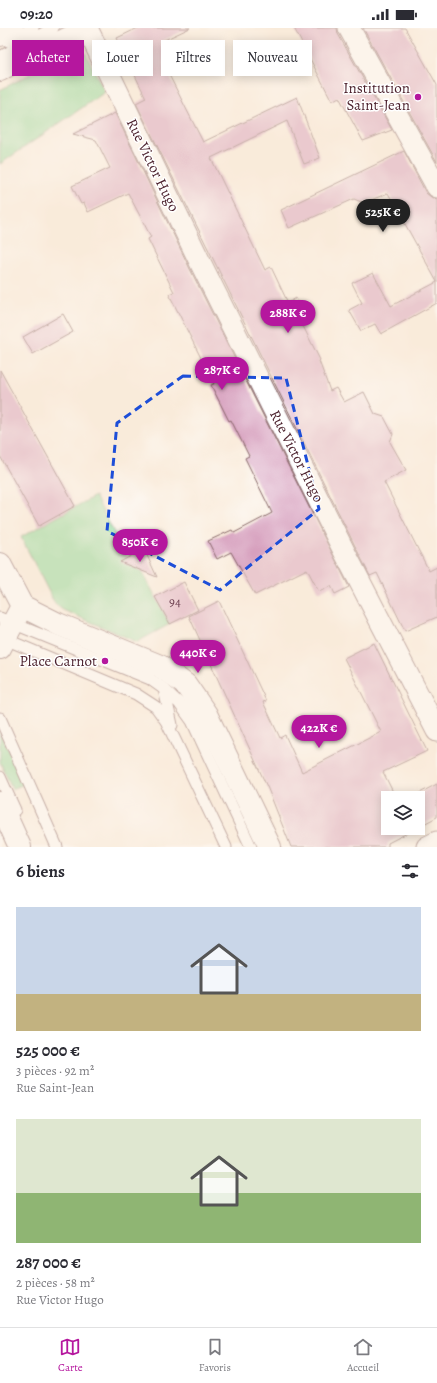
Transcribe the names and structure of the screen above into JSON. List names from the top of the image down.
{
  "streets": {
    "street": ["Rue Victor Hugo"]
  },
  "places": ["Institution Saint-Jean", "Place Carnot"],
  "house_numbers": ["94"],
  "page": {
    "status": "09:20",
    "chip": [
      "Acheter",
      "Louer",
      "Filtres",
      "Nouveau"
    ],
    "price": [
      "525K €",
      "288K €",
      "287K €",
      "850K €",
      "440K €",
      "422K €"
    ],
    "heading": "6 biens",
    "list": [
      {
        "name": "525 000 €",
        "note": "3 pièces · 92 m² · Rue Saint-Jean"
      },
      {
        "name": "287 000 €",
        "note": "2 pièces · 58 m² · Rue Victor Hugo"
      }
    ],
    "tabs": ["Carte", "Favoris", "Accueil"]
  }
}
